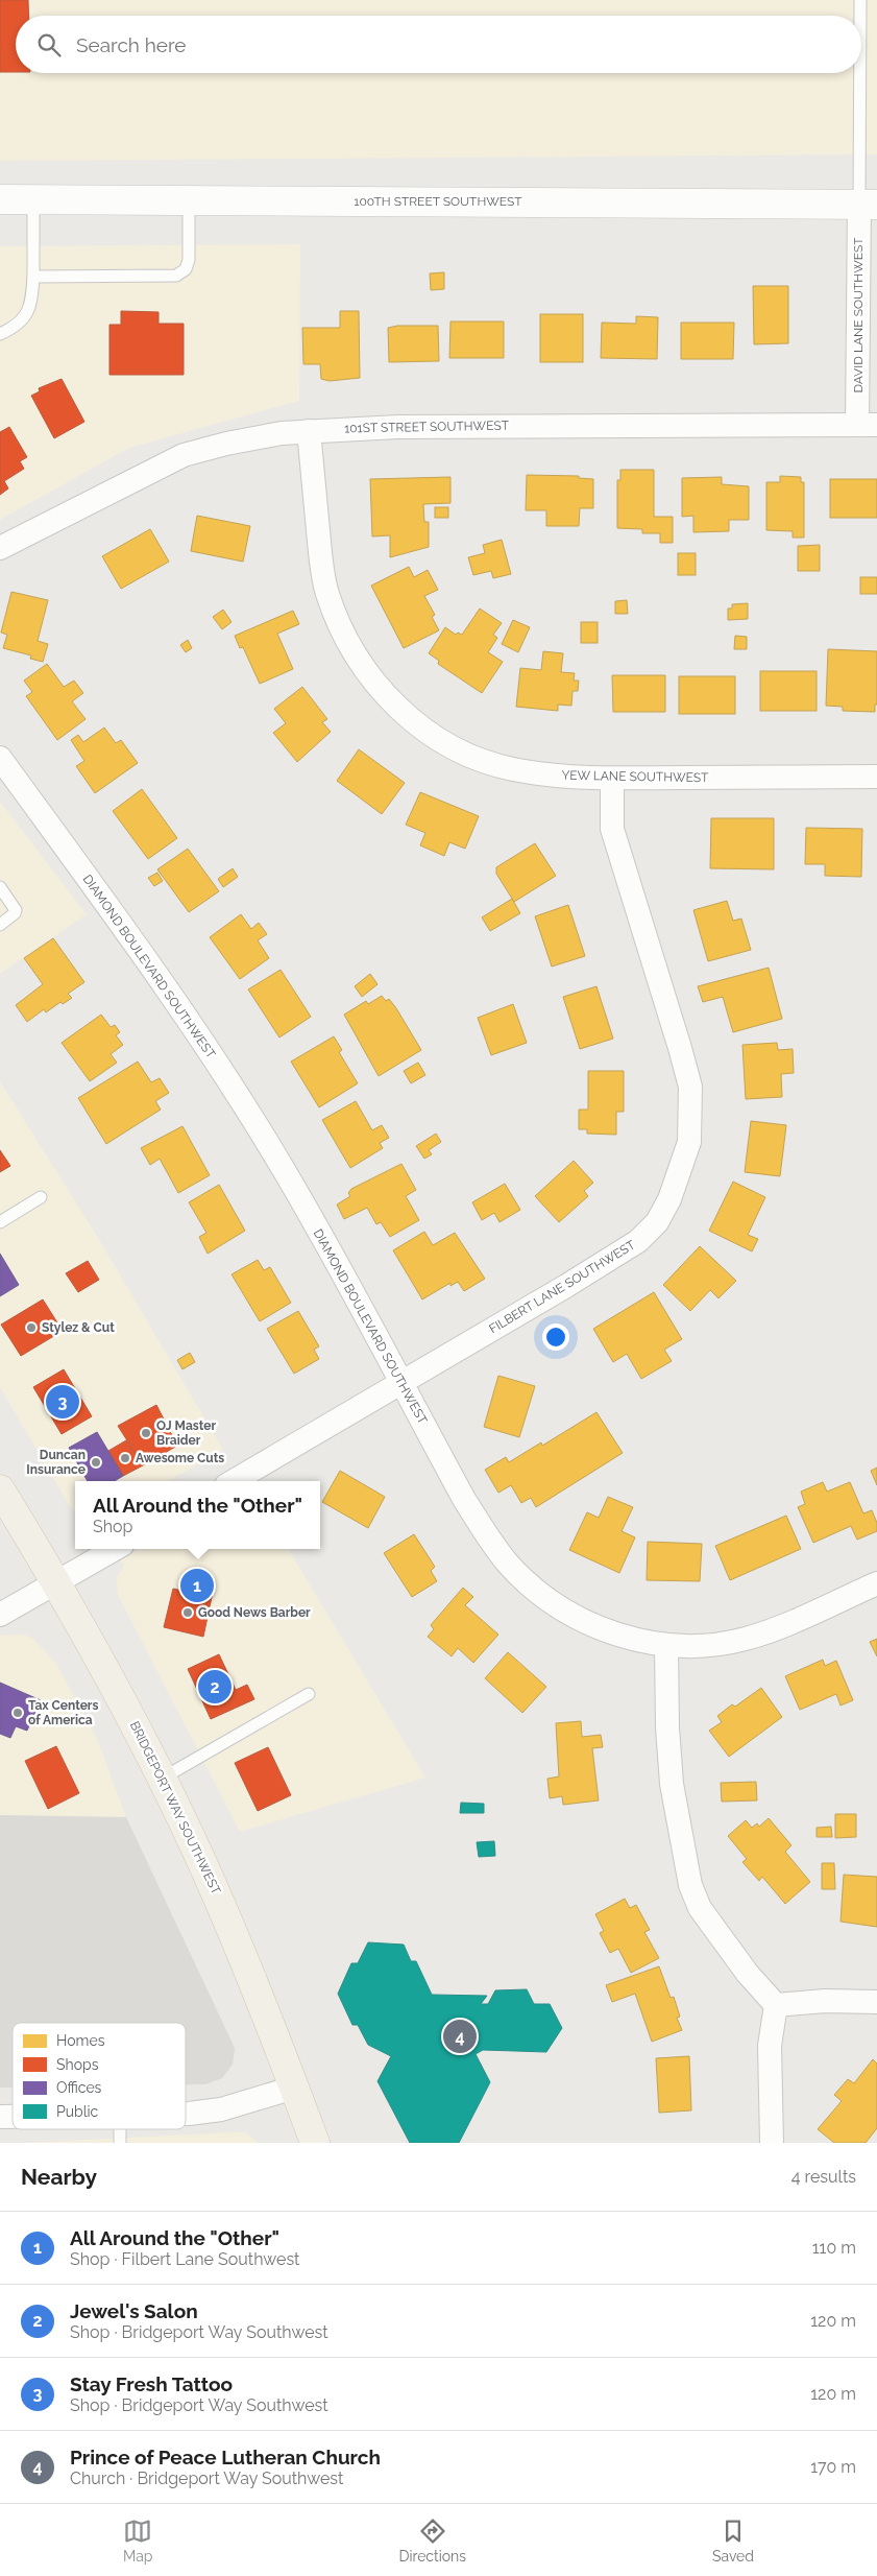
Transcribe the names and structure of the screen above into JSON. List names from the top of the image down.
{
  "streets": {
    "main road": ["100TH STREET SOUTHWEST", "BRIDGEPORT WAY SOUTHWEST"],
    "street": [
      "DAVID LANE SOUTHWEST",
      "101ST STREET SOUTHWEST",
      "YEW LANE SOUTHWEST",
      "DIAMOND BOULEVARD SOUTHWEST",
      "FILBERT LANE SOUTHWEST"
    ]
  },
  "crossings": [
    ["100TH STREET SOUTHWEST", "DAVID LANE SOUTHWEST"],
    ["DAVID LANE SOUTHWEST", "101ST STREET SOUTHWEST"],
    ["101ST STREET SOUTHWEST", "YEW LANE SOUTHWEST"],
    ["YEW LANE SOUTHWEST", "FILBERT LANE SOUTHWEST"],
    ["DIAMOND BOULEVARD SOUTHWEST", "FILBERT LANE SOUTHWEST"]
  ],
  "places": [
    "Stylez & Cut",
    "OJ Master Braider",
    "Awesome Cuts",
    "Duncan Insurance",
    "Good News Barber",
    "Tax Centers of America"
  ],
  "legend": [
    "Homes",
    "Shops",
    "Offices",
    "Public"
  ],
  "page": {
    "search": "Search here",
    "pins": [
      "3",
      "1",
      "2",
      "4"
    ],
    "popup": ["All Around the \"Other\"", "Shop"],
    "heading": ["Nearby", "4 results"],
    "list": [
      {
        "mark": "1",
        "name": "All Around the \"Other\"",
        "note": "Shop · Filbert Lane Southwest",
        "value": "110 m"
      },
      {
        "mark": "2",
        "name": "Jewel's Salon",
        "note": "Shop · Bridgeport Way Southwest",
        "value": "120 m"
      },
      {
        "mark": "3",
        "name": "Stay Fresh Tattoo",
        "note": "Shop · Bridgeport Way Southwest",
        "value": "120 m"
      },
      {
        "mark": "4",
        "name": "Prince of Peace Lutheran Church",
        "note": "Church · Bridgeport Way Southwest",
        "value": "170 m"
      }
    ],
    "nav": ["Map", "Directions", "Saved"]
  }
}
